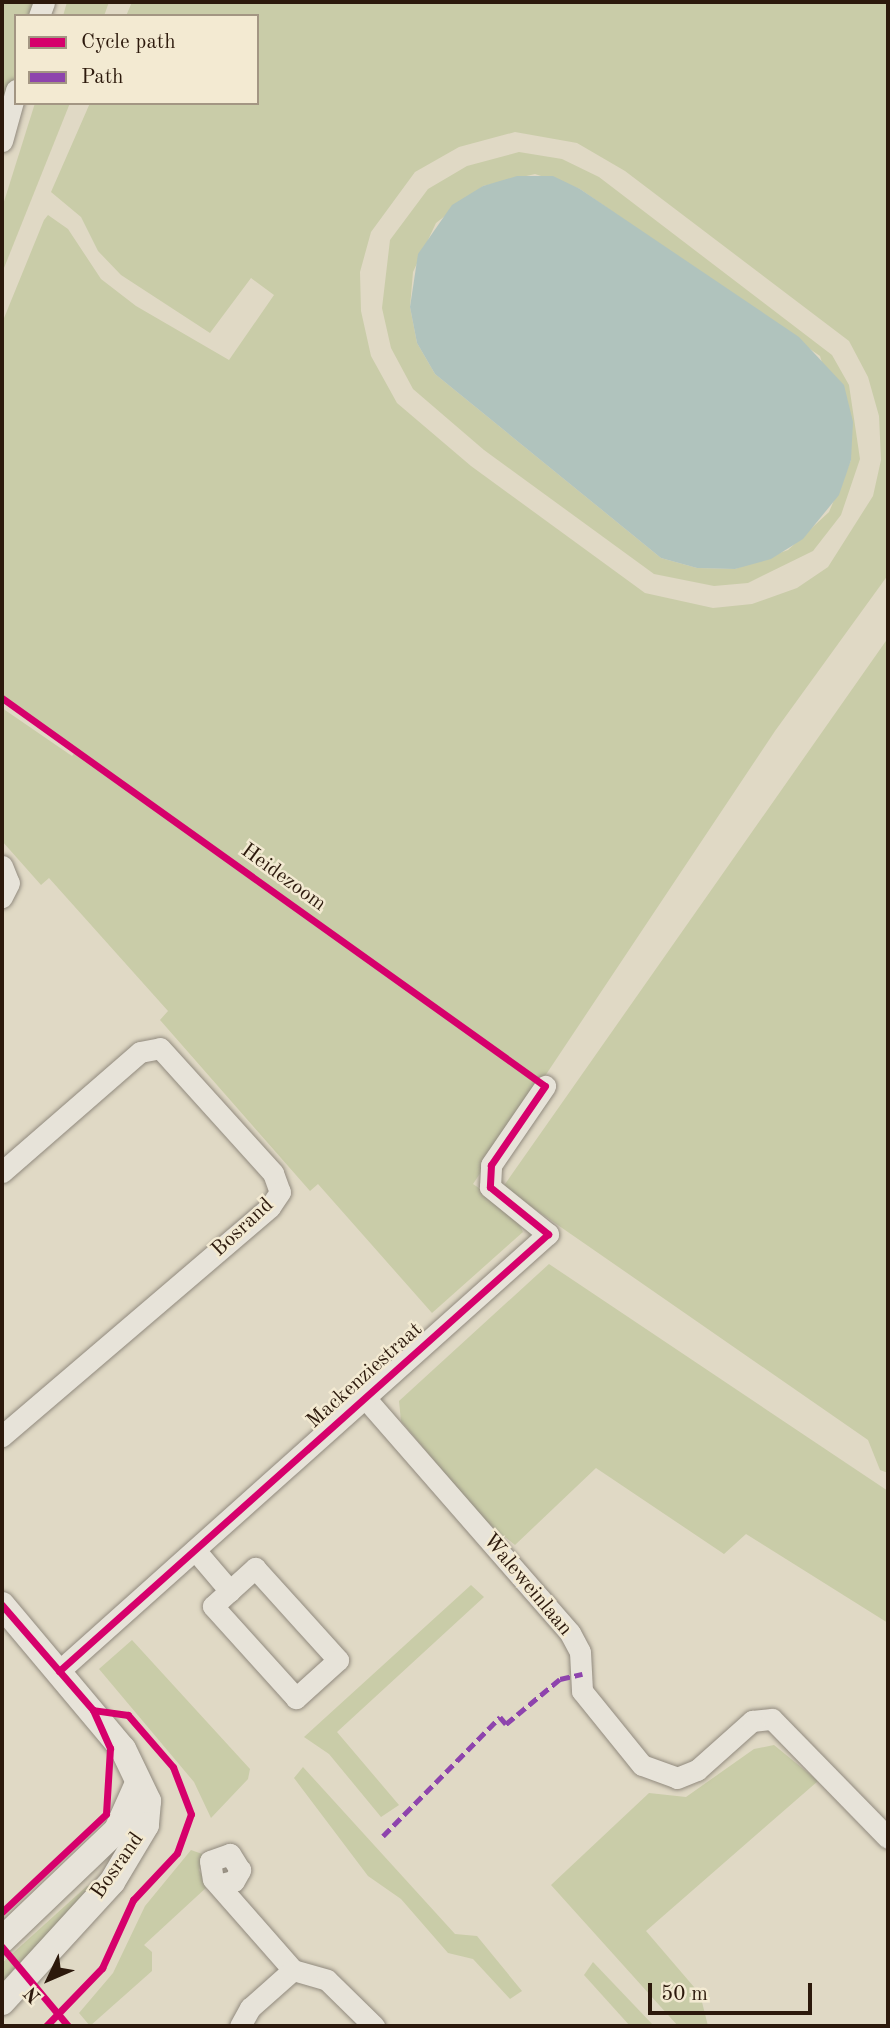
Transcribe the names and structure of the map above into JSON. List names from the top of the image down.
{
  "streets": {
    "street": ["Bosrand", "Mackenziestraat", "Waleweinlaan"],
    "cycle path": ["Heidezoom"]
  },
  "crossings": [
    ["Bosrand", "Mackenziestraat"],
    ["Mackenziestraat", "Waleweinlaan"]
  ],
  "legend": ["Cycle path", "Path"],
  "scale_bar": "50 m",
  "north": "bottom left"
}
